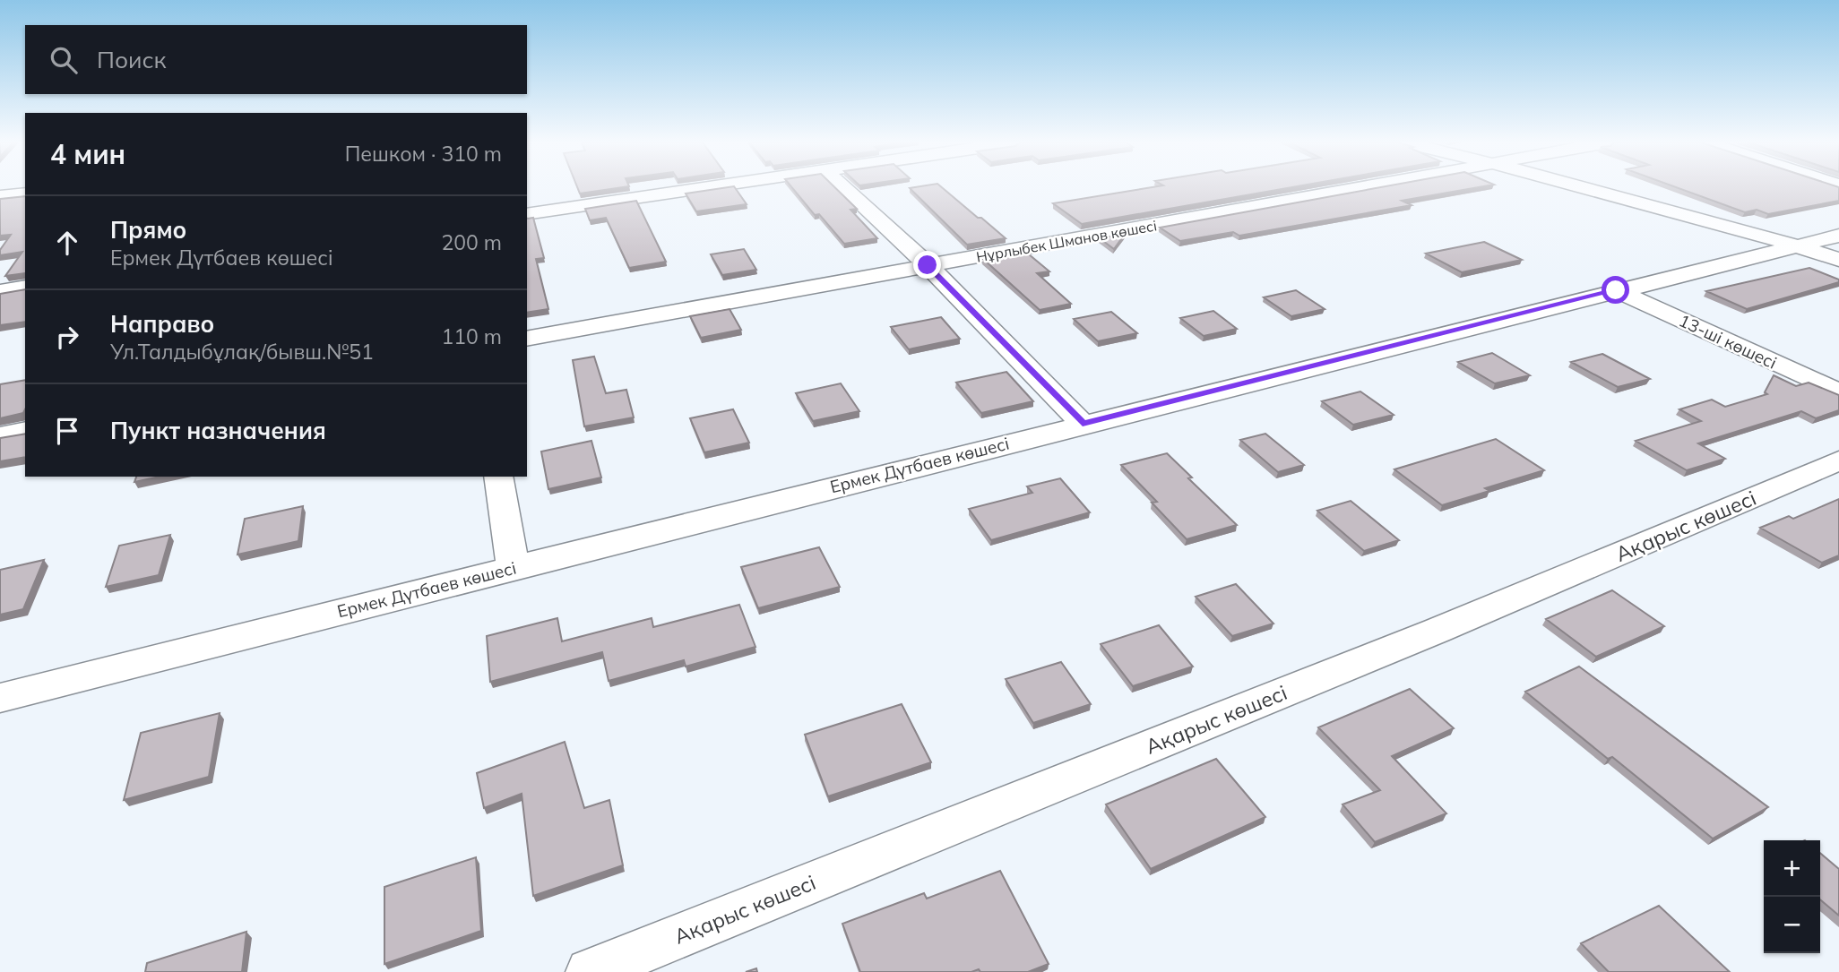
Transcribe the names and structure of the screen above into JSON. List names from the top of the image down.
{
  "streets": {
    "street": [
      "Нұрлыбек Шманов көшесі",
      "13-ші көшесi",
      "Ермек Дүтбаев көшесi",
      "Ақарыс көшесi"
    ]
  },
  "crossings": [
    ["13-ші көшесi", "Ермек Дүтбаев көшесi"]
  ],
  "page": {
    "search": "Поиск",
    "heading": ["4 мин", "Пешком · 310 m"],
    "list": [
      ["Прямо", "Ермек Дүтбаев көшесi", "200 m"],
      ["Направо", "Ул.Талдыбұлақ/бывш.№51", "110 m"],
      "Пункт назначения"
    ],
    "map_buttons": ["+", "−"]
  }
}
